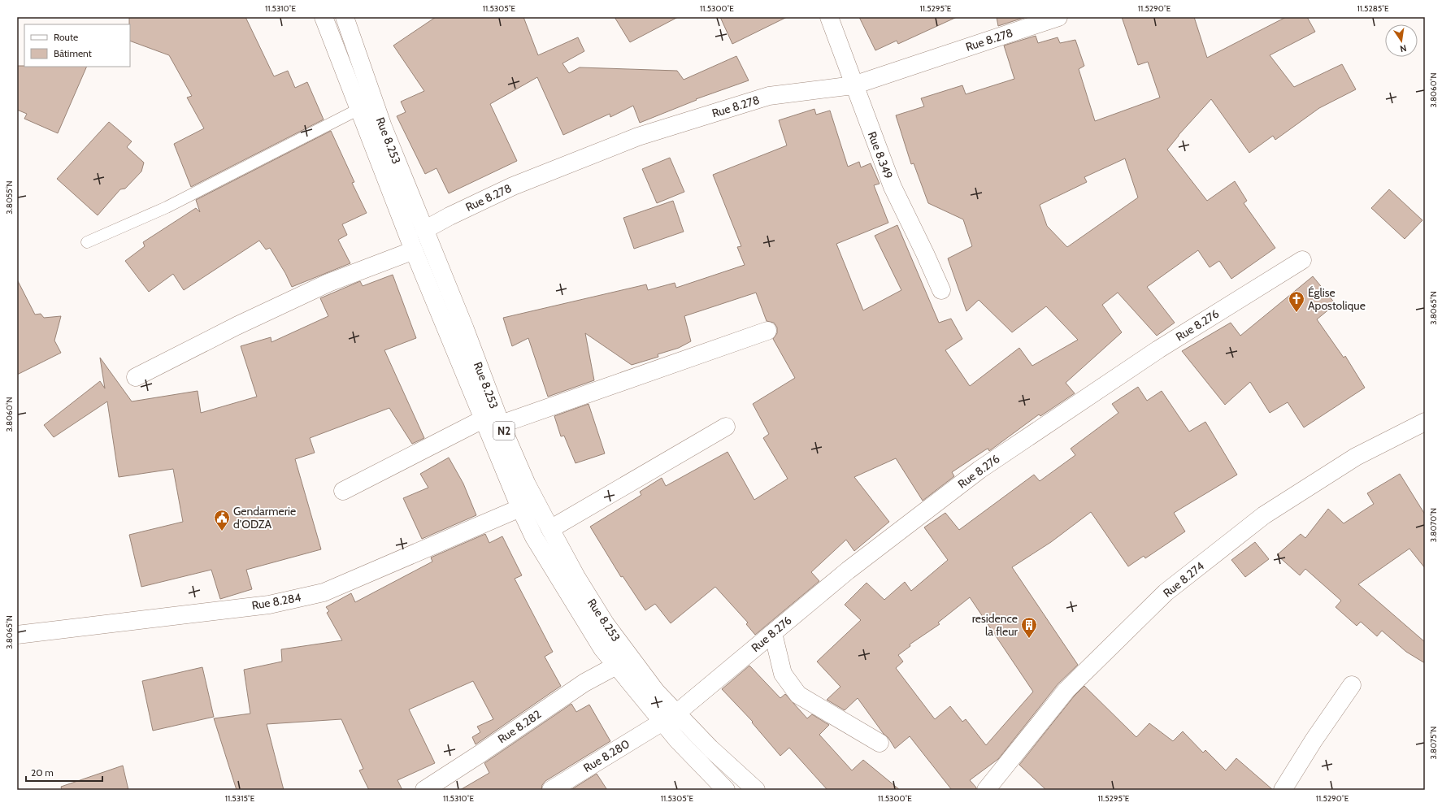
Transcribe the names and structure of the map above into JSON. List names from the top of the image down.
{
  "streets": {
    "main road": [
      "Rue 8.278",
      "Rue 8.253",
      "Rue 8.349",
      "Rue 8.276",
      "N2",
      "Rue 8.274",
      "Rue 8.284",
      "Rue 8.282",
      "Rue 8.280"
    ]
  },
  "crossings": [
    ["Rue 8.278", "Rue 8.253"],
    ["Rue 8.278", "Rue 8.349"],
    ["Rue 8.253", "Rue 8.276"],
    ["Rue 8.253", "Rue 8.284"],
    ["Rue 8.253", "Rue 8.282"],
    ["Rue 8.253", "Rue 8.280"],
    ["Rue 8.276", "Rue 8.280"]
  ],
  "places": {
    "church": ["Église Apostolique"],
    "public building": ["Gendarmerie d'ODZA"],
    "building": ["residence la fleur"]
  },
  "legend": ["Route", "Bâtiment"],
  "scale_bar": "20 m",
  "north": "bottom",
  "coordinates": [
    "11.5310°E",
    "11.5305°E",
    "11.5300°E",
    "11.5295°E",
    "11.5290°E",
    "11.5285°E",
    "3.8060°N",
    "3.8055°N",
    "3.8065°N",
    "3.8070°N",
    "3.8075°N",
    "11.5315°E"
  ]
}
